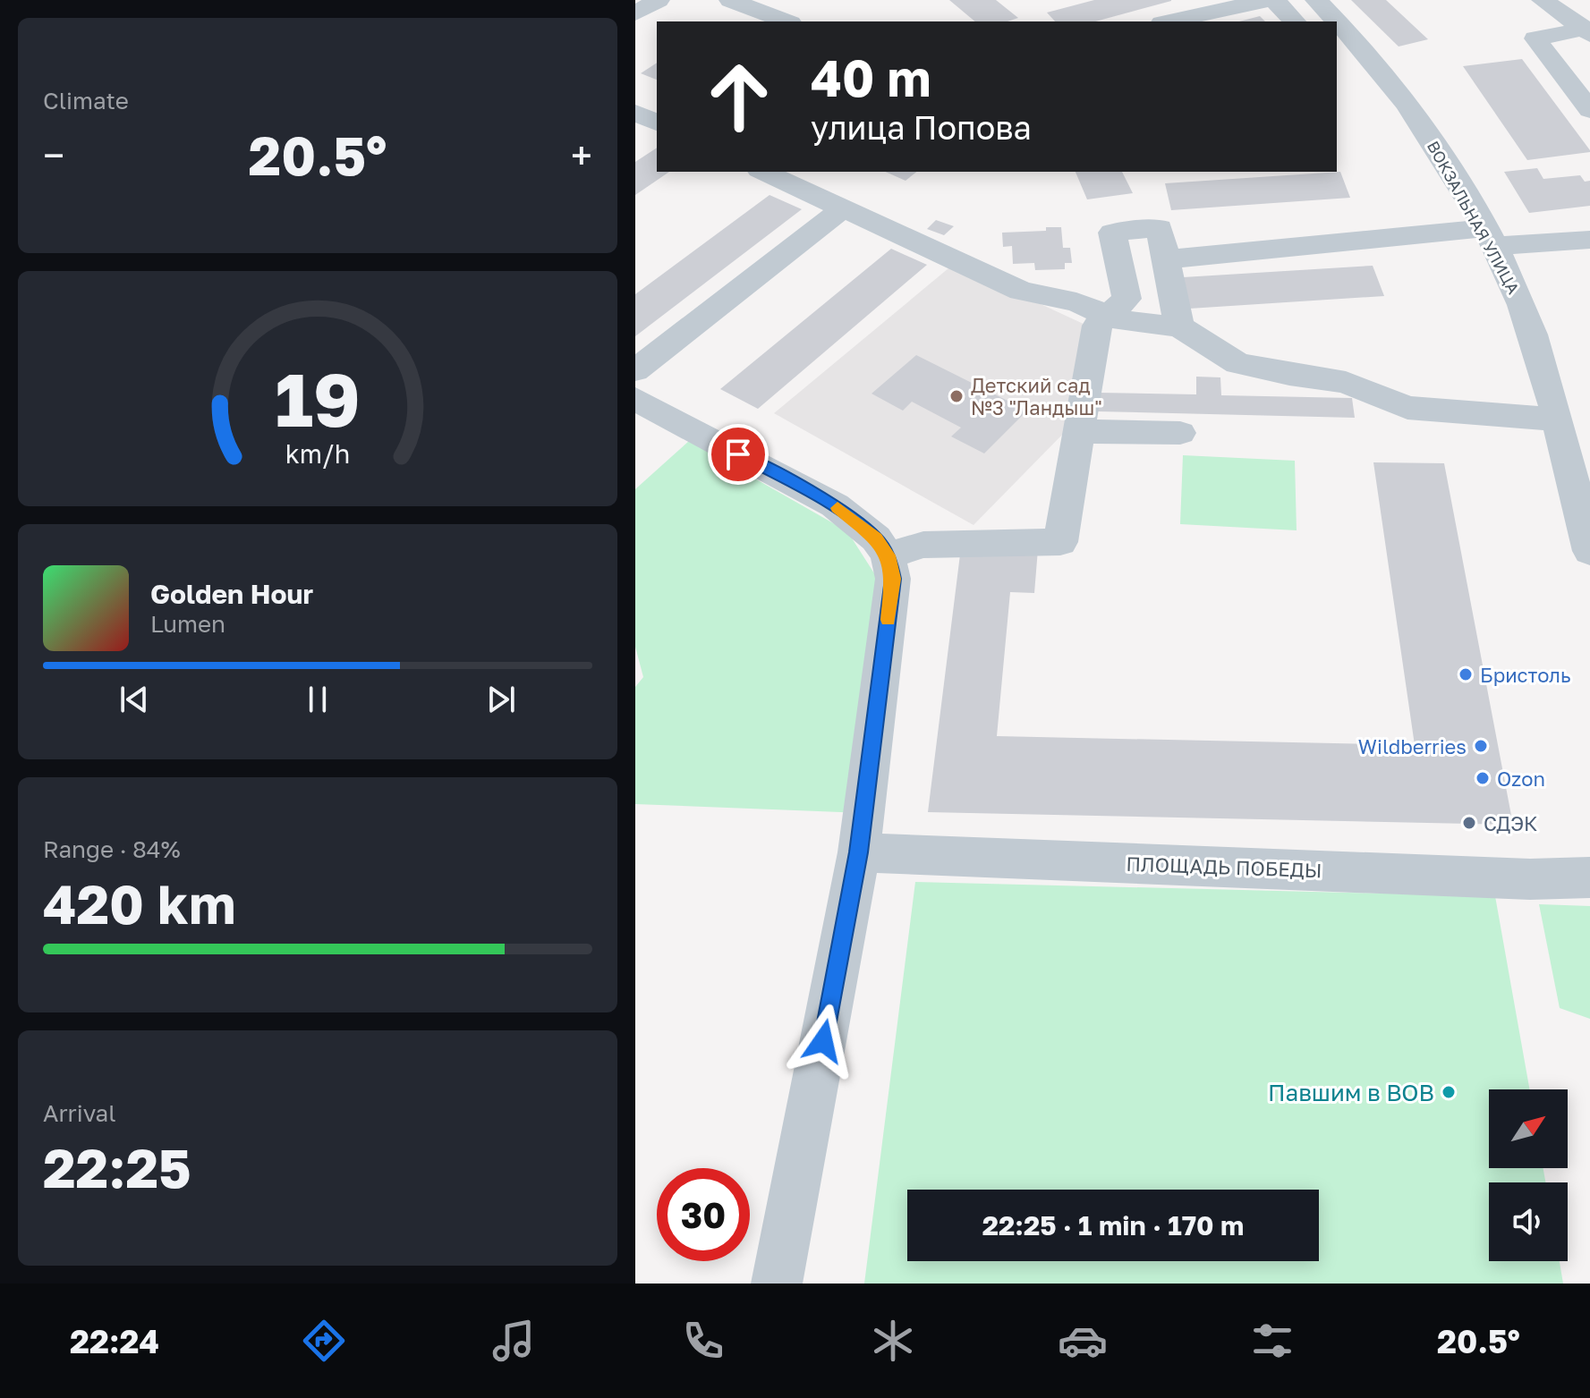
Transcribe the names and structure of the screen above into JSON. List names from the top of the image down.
{
  "streets": {
    "street": ["ВОКЗАЛЬНАЯ УЛИЦА", "ПЛОЩАДЬ ПОБЕДЫ"]
  },
  "places": [
    "Детский сад №3 \"Ландыш\"",
    "Бристоль",
    "Wildberries",
    "Ozon",
    "СДЭК",
    "Павшим в ВОВ"
  ],
  "north": "top right",
  "page": {
    "tile": [
      "Climate",
      ["Range · 84%", "420 km"],
      ["Arrival", "22:25"]
    ],
    "turn": ["40 m", "улица Попова"],
    "heat": ["−", "20.5°", "+"],
    "song": ["Golden Hour", "Lumen"],
    "limit": "30",
    "trip": "22:25 · 1 min · 170 m",
    "tabs": ["22:24", "20.5°"],
    "gauge": ["19", "km/h"]
  }
}
